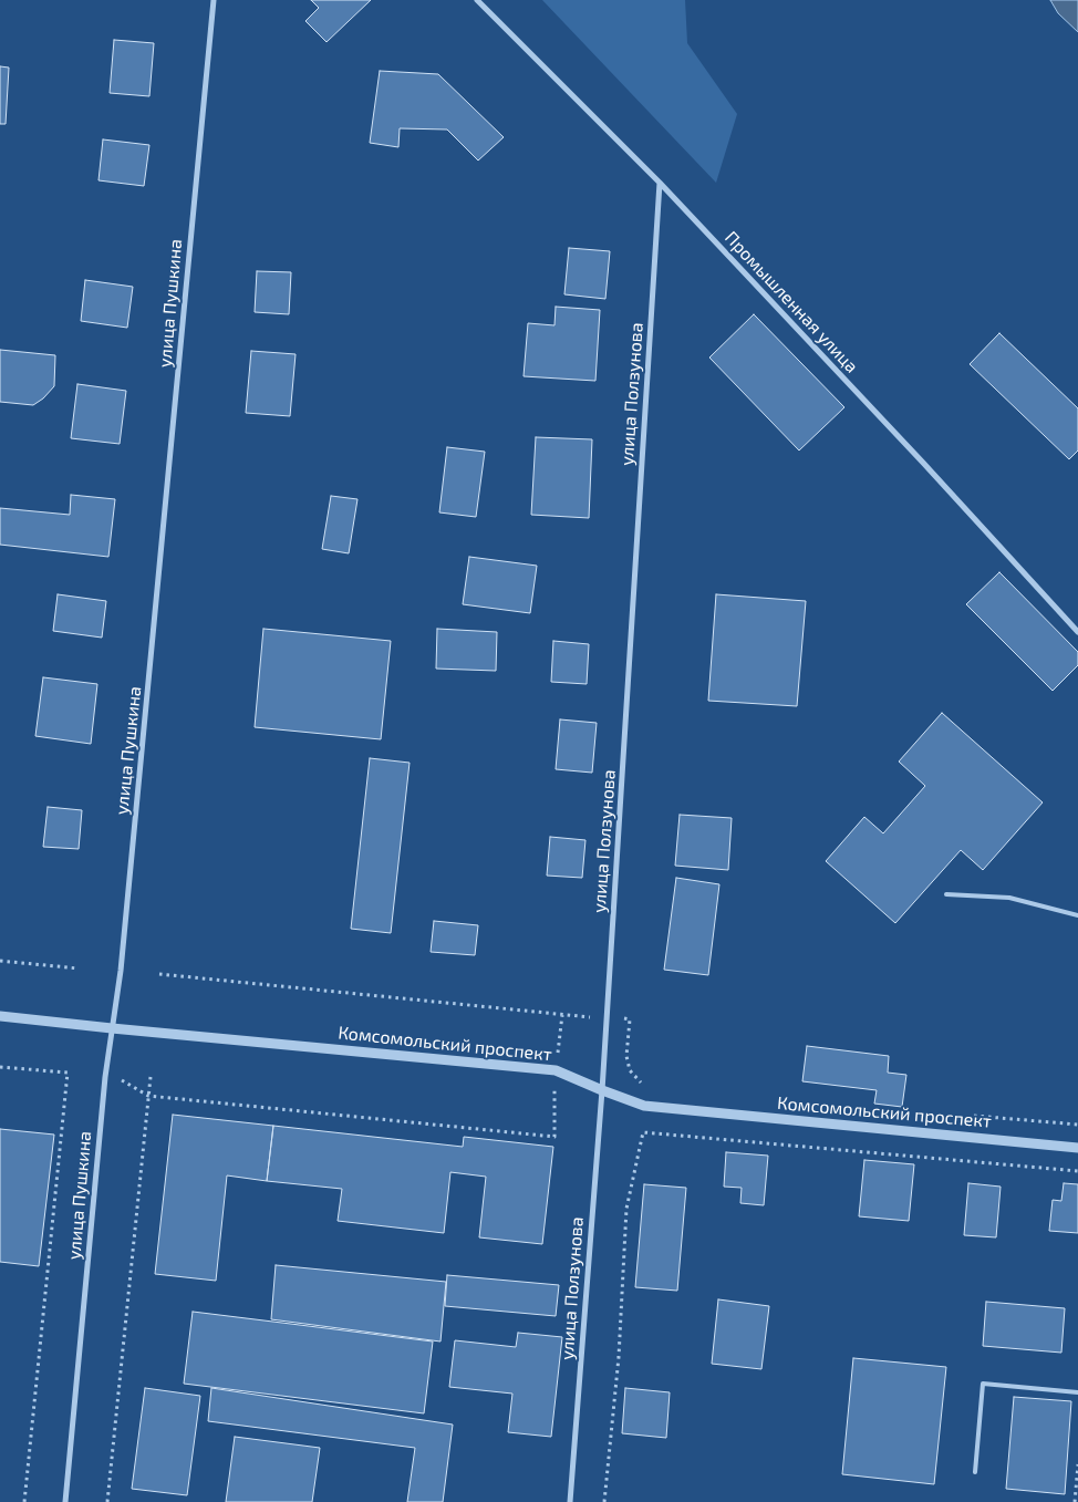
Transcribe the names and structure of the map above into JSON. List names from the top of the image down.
{
  "streets": {
    "street": [
      "Промышленная улица",
      "улица Пушкина",
      "улица Ползунова",
      "Комсомольский проспект"
    ]
  },
  "crossings": [
    ["Промышленная улица", "улица Ползунова"],
    ["улица Пушкина", "Комсомольский проспект"],
    ["улица Ползунова", "Комсомольский проспект"]
  ]
}
